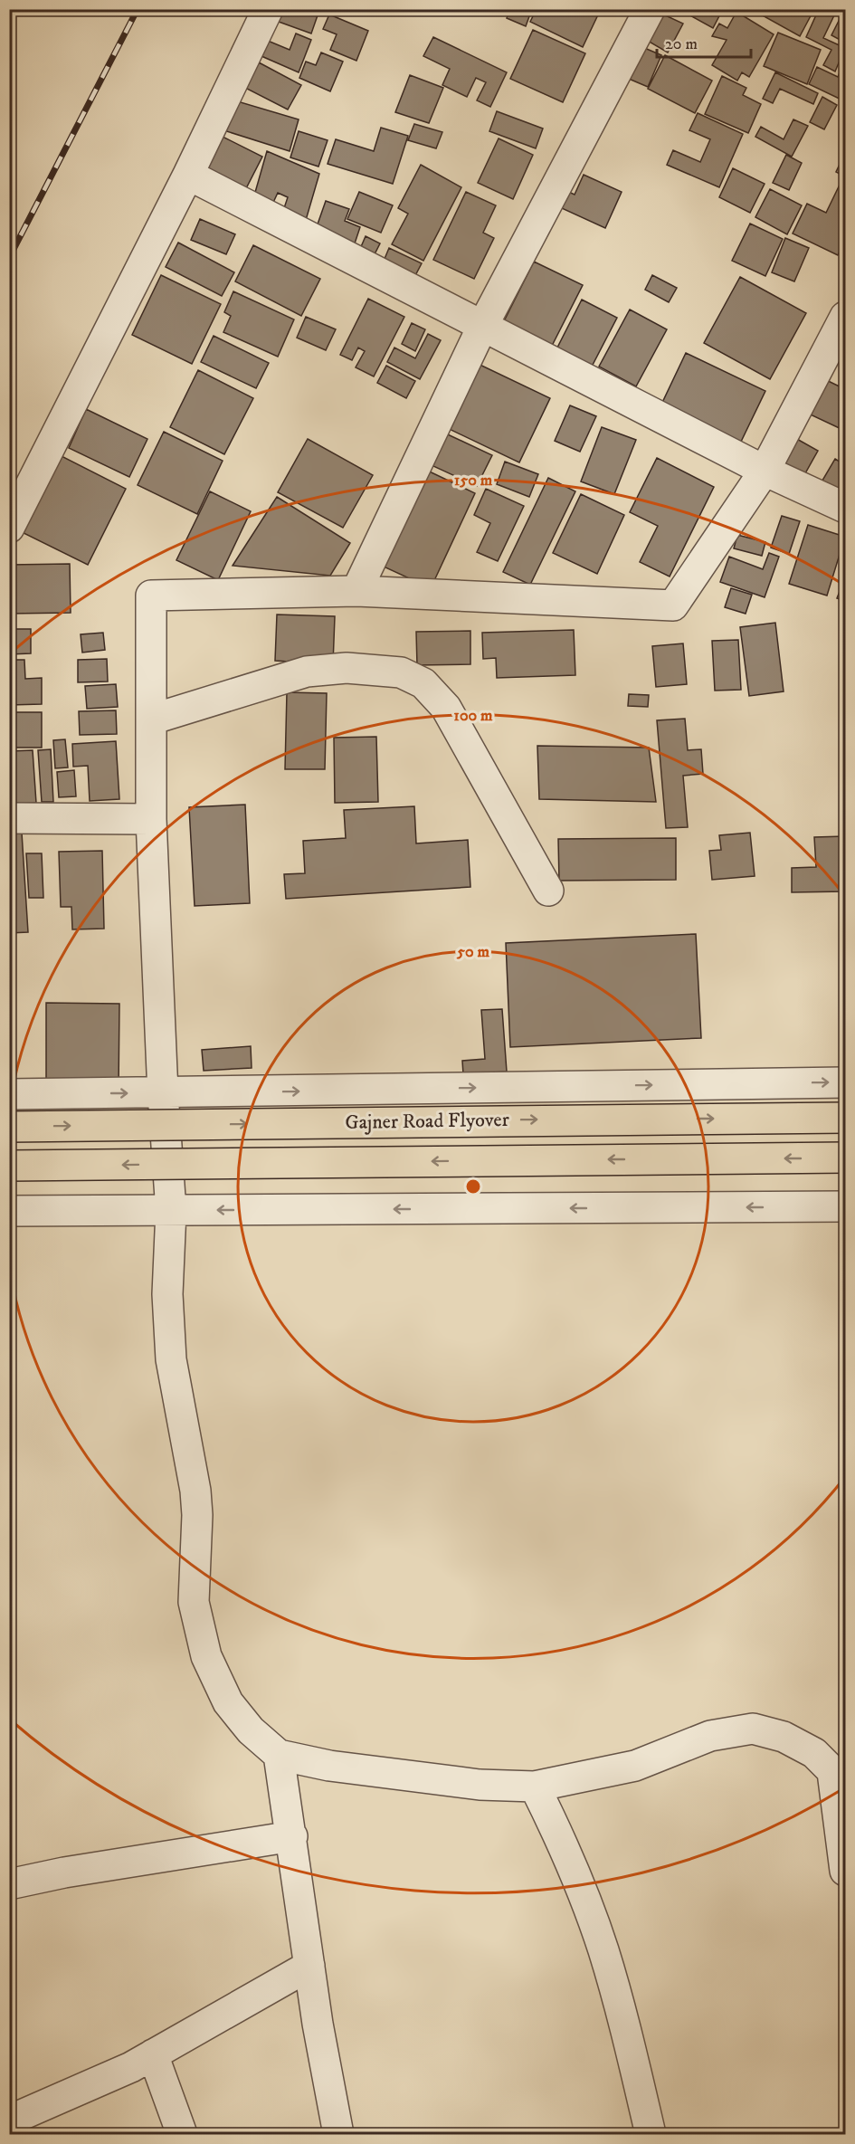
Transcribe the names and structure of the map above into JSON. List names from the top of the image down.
{
  "streets": {
    "main road": ["Gajner Road Flyover"]
  },
  "scale_bar": "20 m",
  "rings": ["150 m", "100 m", "50 m"]
}
